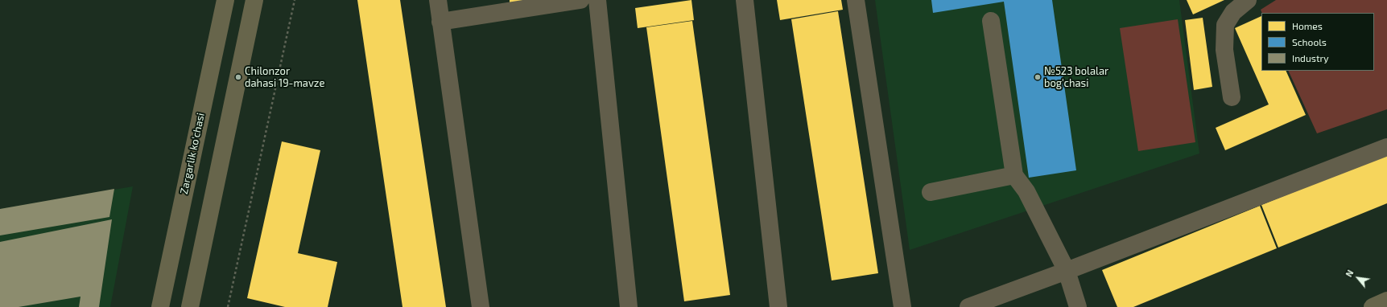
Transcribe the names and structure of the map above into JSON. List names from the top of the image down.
{
  "streets": {
    "main road": ["Zargarlik ko'chasi"]
  },
  "places": ["Chilonzor dahasi 19-mavze", "№523 bolalar bog'chasi"],
  "legend": ["Homes", "Schools", "Industry"],
  "north": "top left"
}
